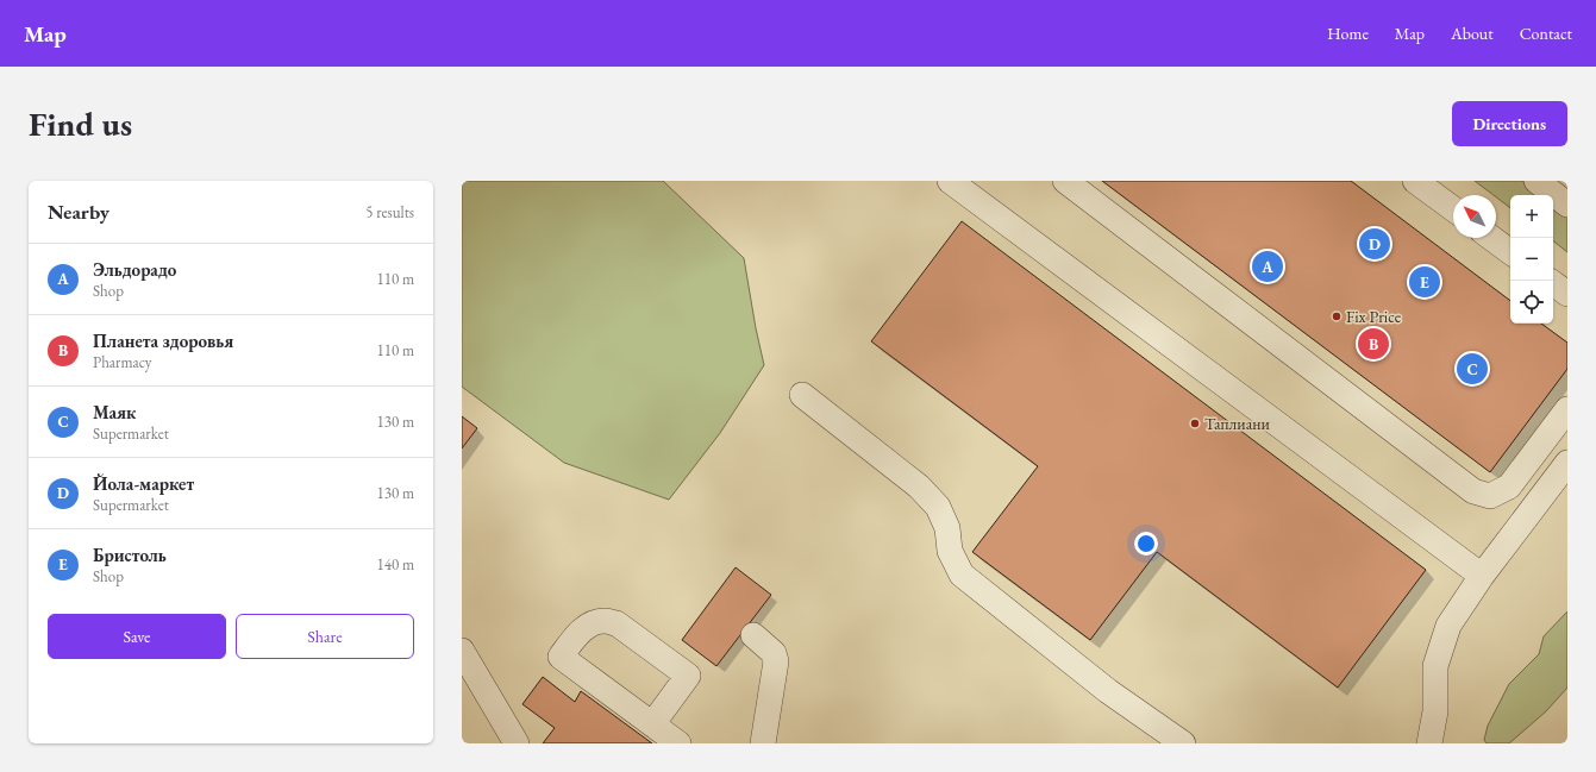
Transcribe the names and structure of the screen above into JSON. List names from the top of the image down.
{
  "places": ["Fix Price", "Таплиани"],
  "north": "top left",
  "page": {
    "header": "Map",
    "nav": [
      "Home",
      "Map",
      "About",
      "Contact"
    ],
    "buttons": [
      "Directions",
      ["Save", "Share"]
    ],
    "title": "Find us",
    "heading": ["Nearby", "5 results"],
    "map_buttons": ["+", "−"],
    "pins": [
      "D",
      "A",
      "E",
      "B",
      "C"
    ],
    "list": [
      {
        "mark": "A",
        "name": "Эльдорадо",
        "note": "Shop",
        "value": "110 m"
      },
      {
        "mark": "B",
        "name": "Планета здоровья",
        "note": "Pharmacy",
        "value": "110 m"
      },
      {
        "mark": "C",
        "name": "Маяк",
        "note": "Supermarket",
        "value": "130 m"
      },
      {
        "mark": "D",
        "name": "Йола-маркет",
        "note": "Supermarket",
        "value": "130 m"
      },
      {
        "mark": "E",
        "name": "Бристоль",
        "note": "Shop",
        "value": "140 m"
      }
    ]
  }
}
